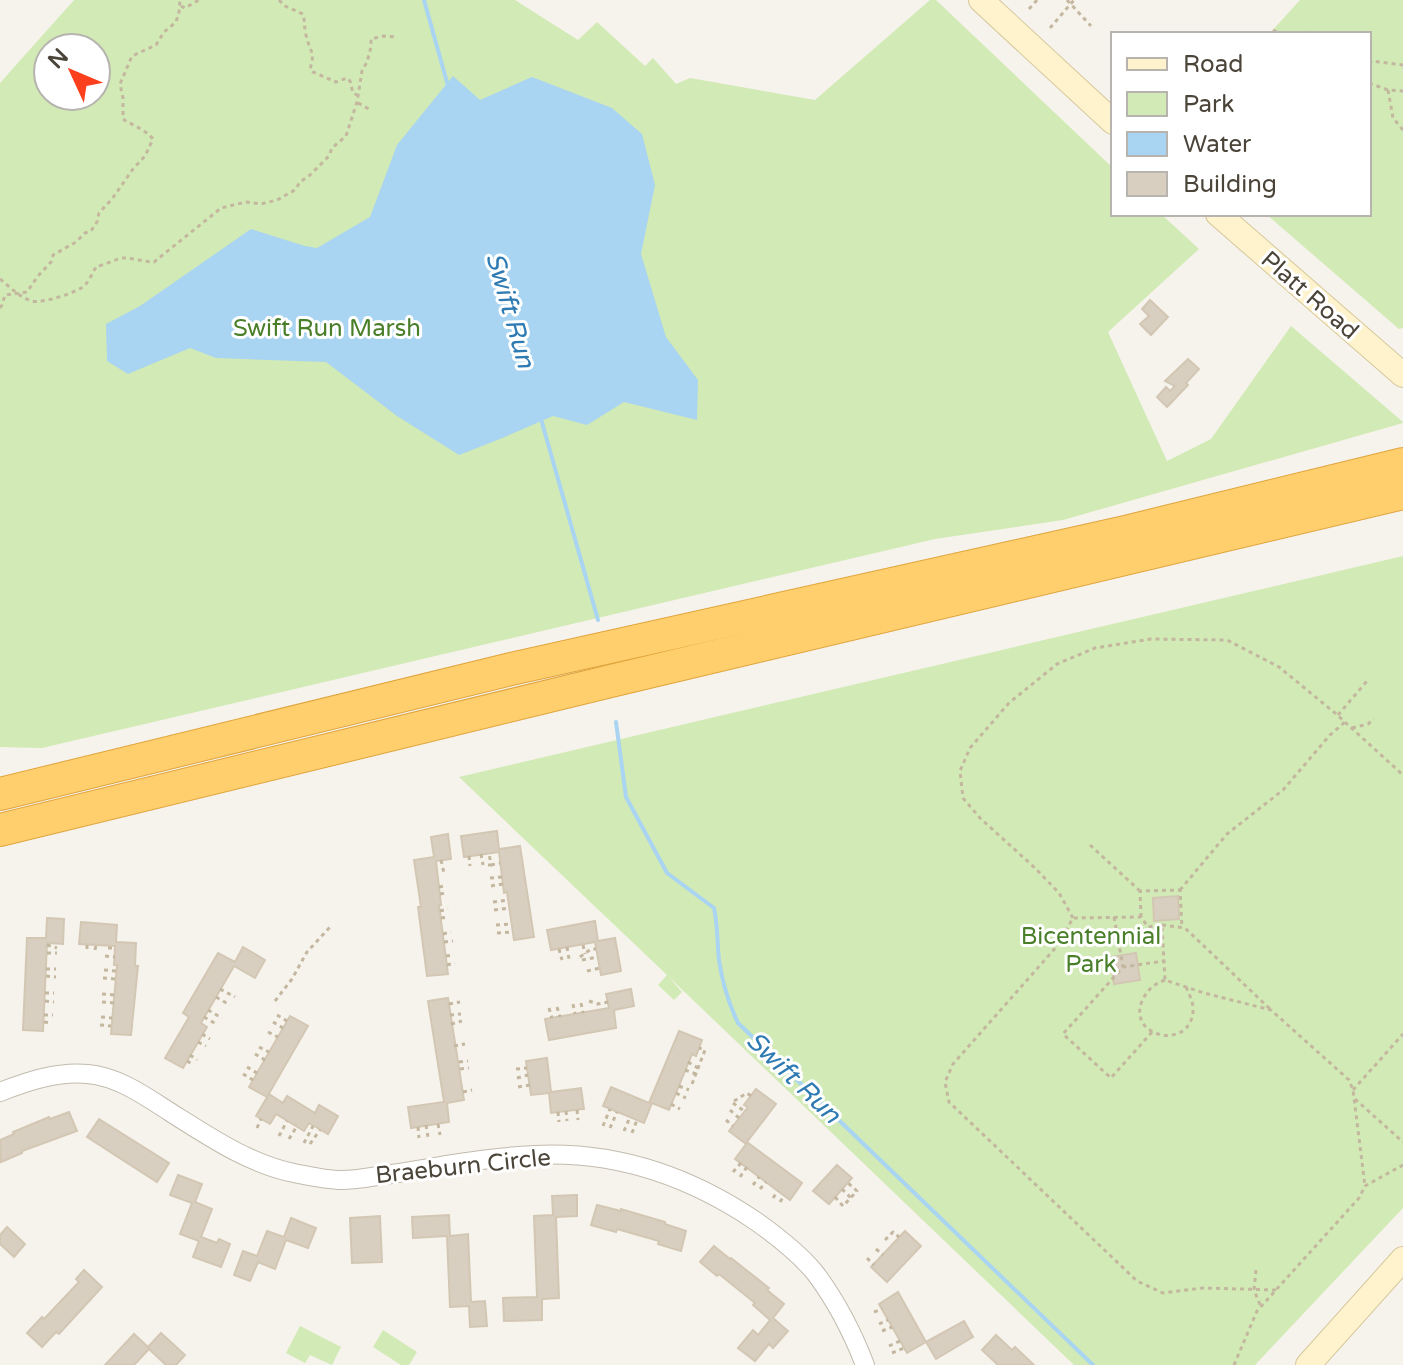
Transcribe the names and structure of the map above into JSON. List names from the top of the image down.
{
  "streets": {
    "main road": ["Platt Road"],
    "street": ["Braeburn Circle"]
  },
  "water": ["Swift Run"],
  "parks": ["Swift Run Marsh", "Bicentennial Park"],
  "legend": [
    "Road",
    "Park",
    "Water",
    "Building"
  ],
  "north": "top left"
}
